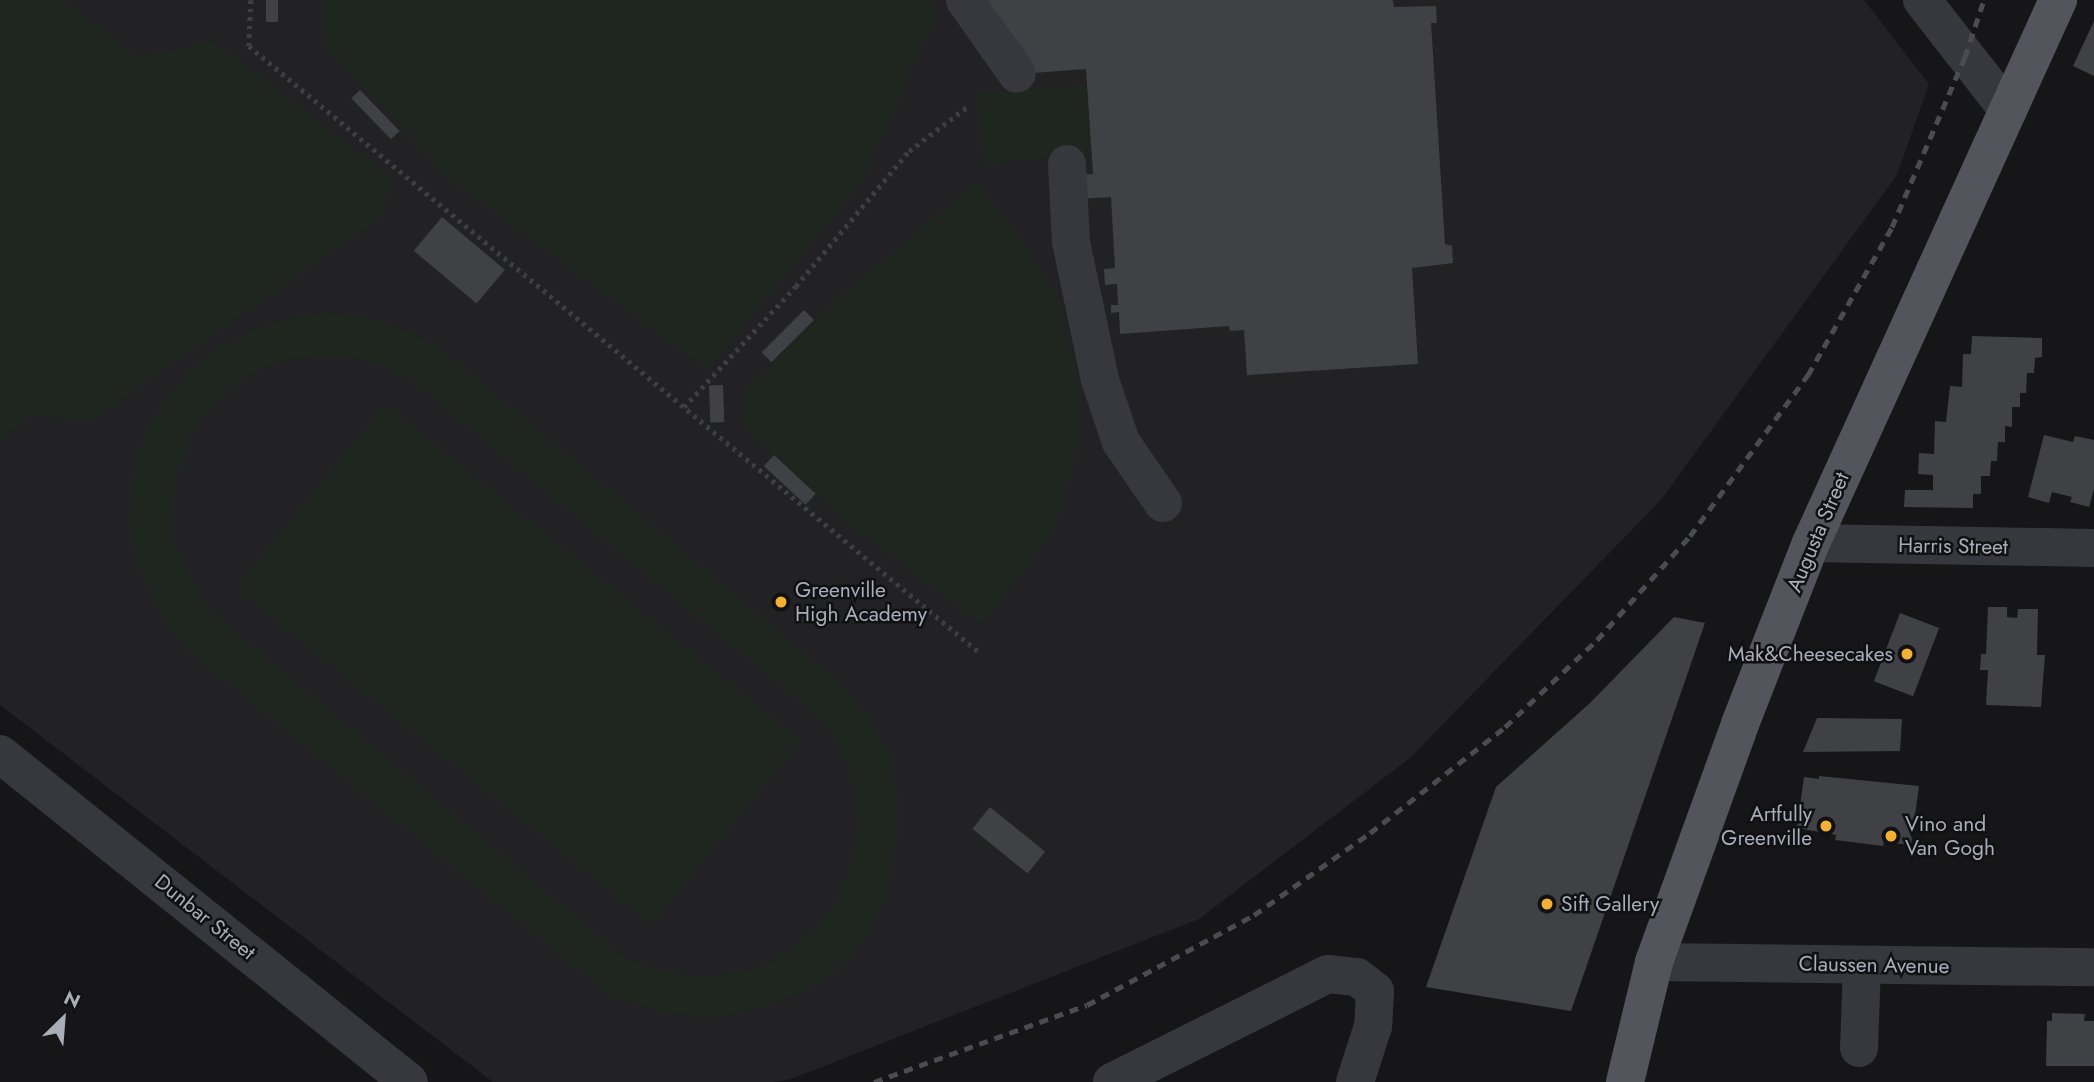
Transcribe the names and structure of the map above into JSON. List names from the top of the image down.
{
  "streets": {
    "main road": ["Augusta Street"],
    "street": ["Harris Street", "Dunbar Street", "Claussen Avenue"]
  },
  "crossings": [
    ["Augusta Street", "Harris Street"],
    ["Augusta Street", "Claussen Avenue"]
  ],
  "places": [
    "Greenville High Academy",
    "Mak&Cheesecakes",
    "Artfully Greenville",
    "Vino and Van Gogh",
    "Sift Gallery"
  ],
  "north": "top right"
}
